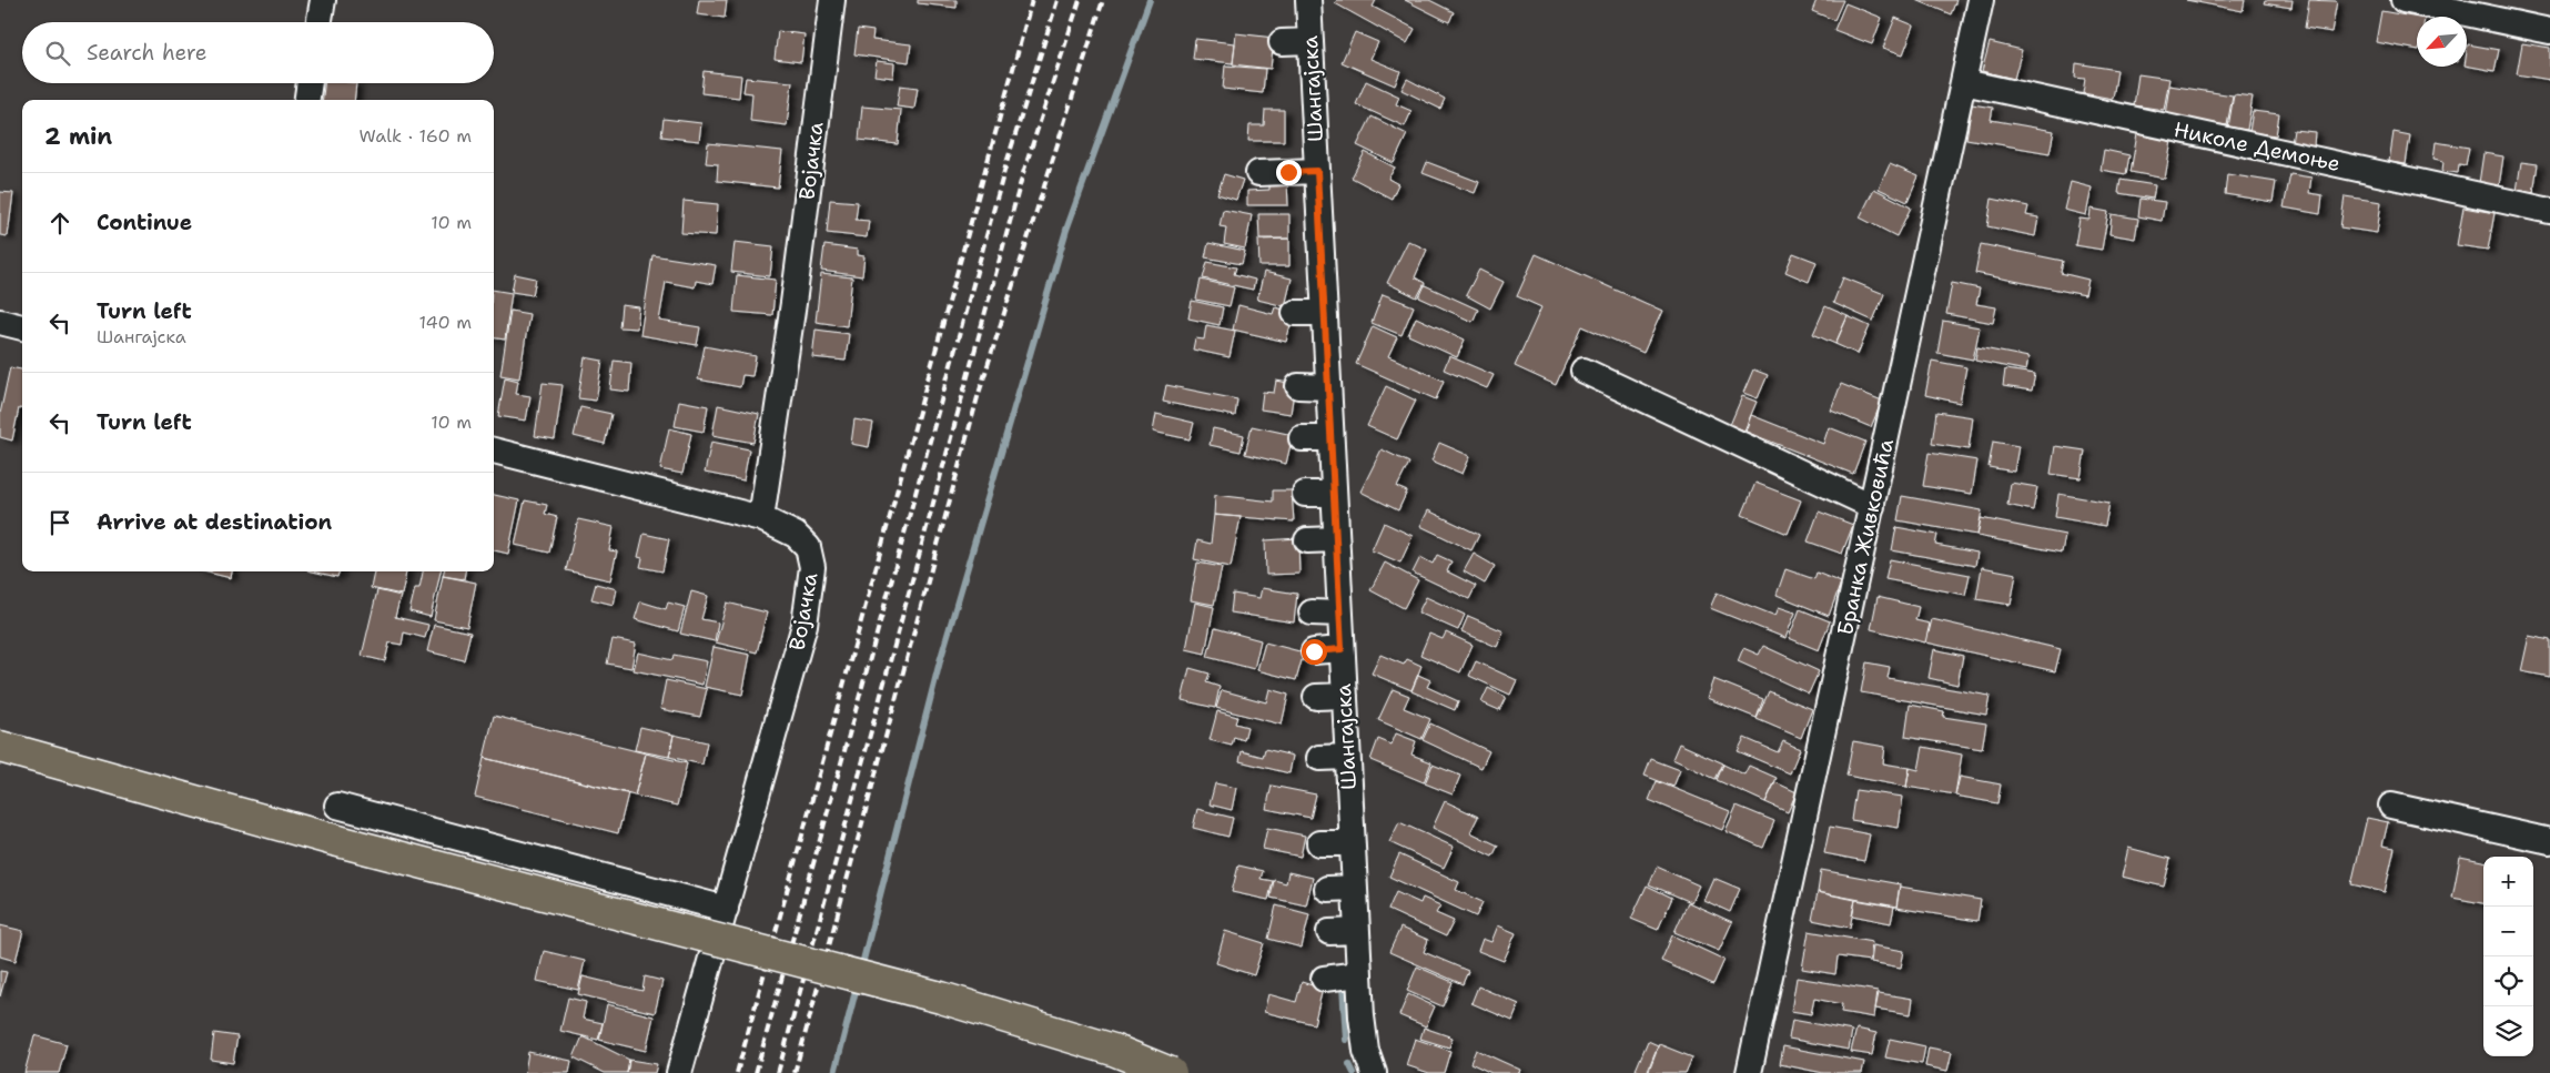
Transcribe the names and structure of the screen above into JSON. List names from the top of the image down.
{
  "streets": {
    "street": [
      "Шангајска",
      "Николе Демоње",
      "Војачка",
      "Бранка Живковића"
    ]
  },
  "crossings": [
    ["Николе Демоње", "Бранка Живковића"]
  ],
  "north": "bottom left",
  "page": {
    "search": "Search here",
    "heading": ["2 min", "Walk · 160 m"],
    "list": [
      ["Continue", "10 m"],
      ["Turn left", "Шангајска", "140 m"],
      ["Turn left", "10 m"],
      "Arrive at destination"
    ],
    "map_buttons": ["+", "−"]
  }
}
